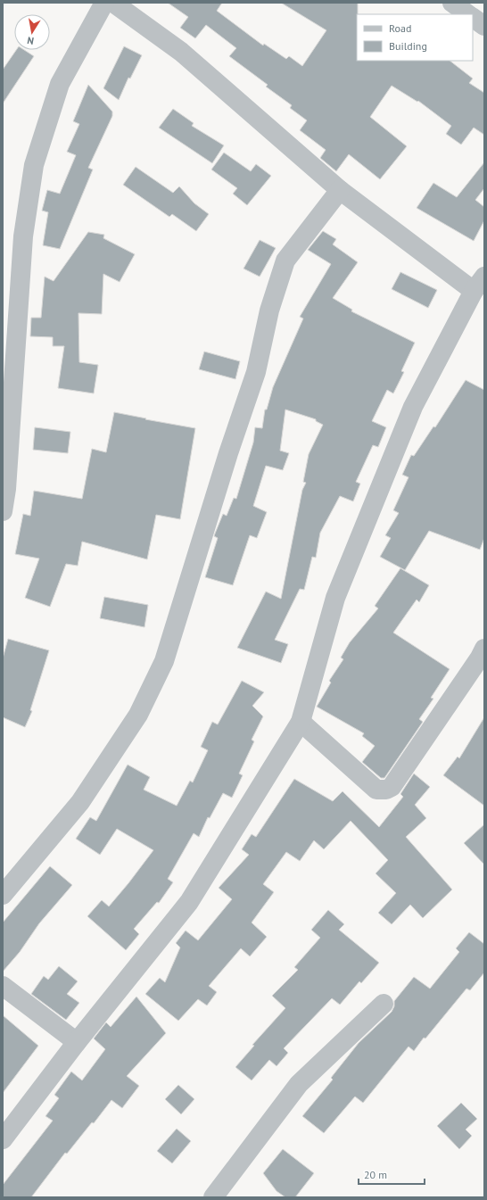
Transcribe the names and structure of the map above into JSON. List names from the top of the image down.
{
  "legend": ["Road", "Building"],
  "scale_bar": "20 m",
  "north": "bottom"
}
